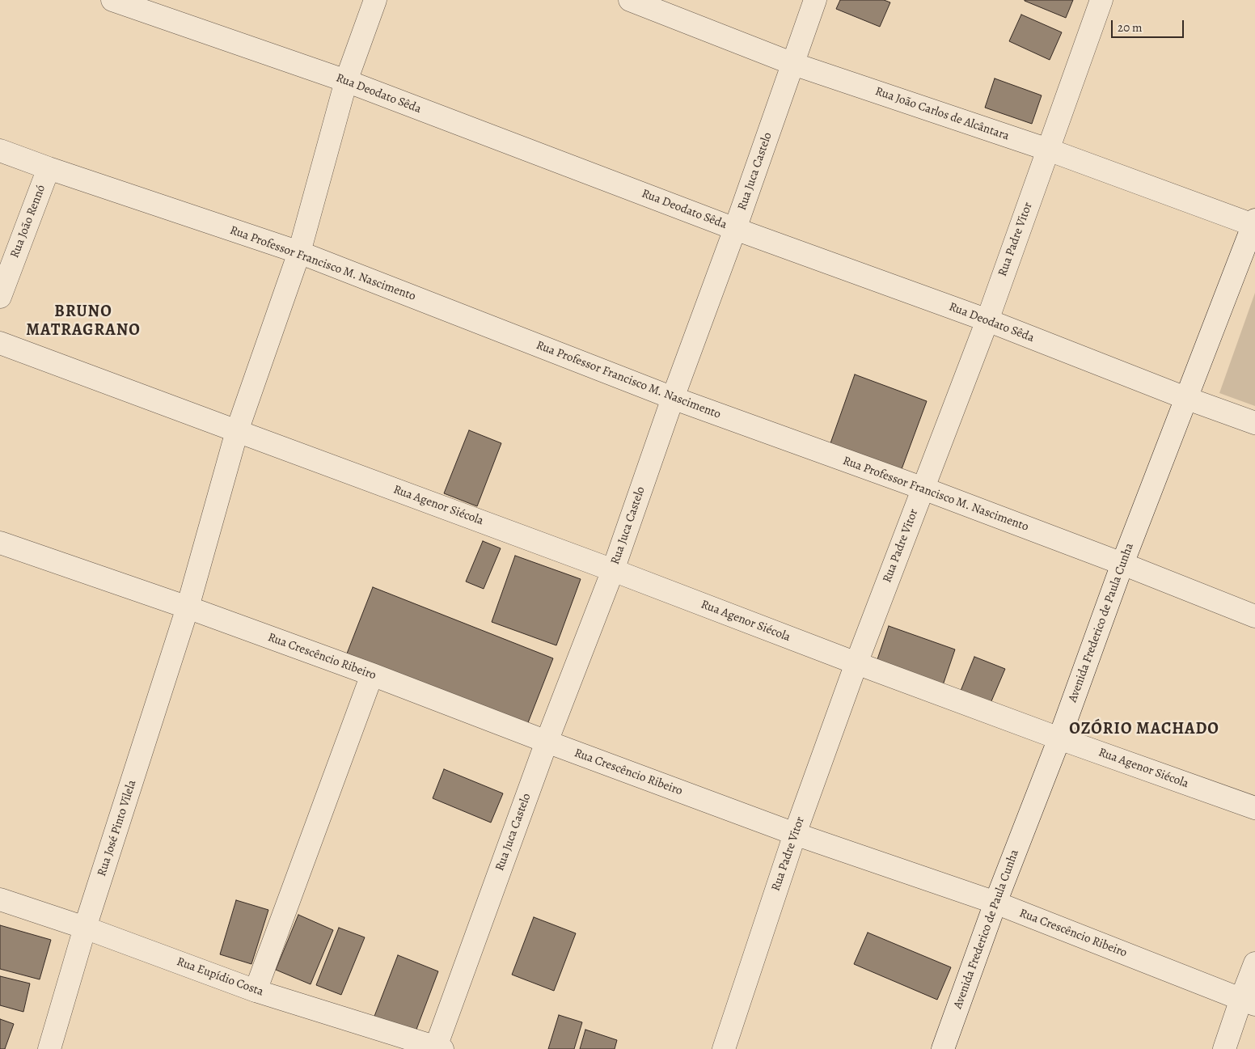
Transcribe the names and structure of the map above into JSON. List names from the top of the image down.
{
  "streets": {
    "street": [
      "Rua Deodato Sêda",
      "Rua João Carlos de Alcântara",
      "Rua Juca Castelo",
      "Rua João Rennó",
      "Rua Padre Vitor",
      "Rua Professor Francisco M. Nascimento",
      "Rua Agenor Siécola",
      "Avenida Frederico de Paula Cunha",
      "Rua Crescêncio Ribeiro",
      "Rua José Pinto Vilela",
      "Rua Eupídio Costa"
    ]
  },
  "crossings": [
    ["Rua Deodato Sêda", "Rua Juca Castelo"],
    ["Rua Deodato Sêda", "Rua Padre Vitor"],
    ["Rua Deodato Sêda", "Avenida Frederico de Paula Cunha"],
    ["Rua Deodato Sêda", "Rua José Pinto Vilela"],
    ["Rua João Carlos de Alcântara", "Rua Juca Castelo"],
    ["Rua João Carlos de Alcântara", "Rua Padre Vitor"],
    ["Rua João Carlos de Alcântara", "Avenida Frederico de Paula Cunha"],
    ["Rua Juca Castelo", "Rua Professor Francisco M. Nascimento"],
    ["Rua Juca Castelo", "Rua Agenor Siécola"],
    ["Rua Juca Castelo", "Rua Crescêncio Ribeiro"],
    ["Rua Juca Castelo", "Rua Eupídio Costa"],
    ["Rua João Rennó", "Rua Professor Francisco M. Nascimento"],
    ["Rua Padre Vitor", "Rua Professor Francisco M. Nascimento"],
    ["Rua Padre Vitor", "Rua Agenor Siécola"],
    ["Rua Padre Vitor", "Rua Crescêncio Ribeiro"],
    ["Rua Professor Francisco M. Nascimento", "Avenida Frederico de Paula Cunha"],
    ["Rua Professor Francisco M. Nascimento", "Rua José Pinto Vilela"],
    ["Rua Agenor Siécola", "Avenida Frederico de Paula Cunha"],
    ["Rua Agenor Siécola", "Rua José Pinto Vilela"],
    ["Avenida Frederico de Paula Cunha", "Rua Crescêncio Ribeiro"],
    ["Rua Crescêncio Ribeiro", "Rua José Pinto Vilela"],
    ["Rua José Pinto Vilela", "Rua Eupídio Costa"]
  ],
  "districts": ["BRUNO MATRAGRANO", "OZÓRIO MACHADO"],
  "scale_bar": "20 m"
}
